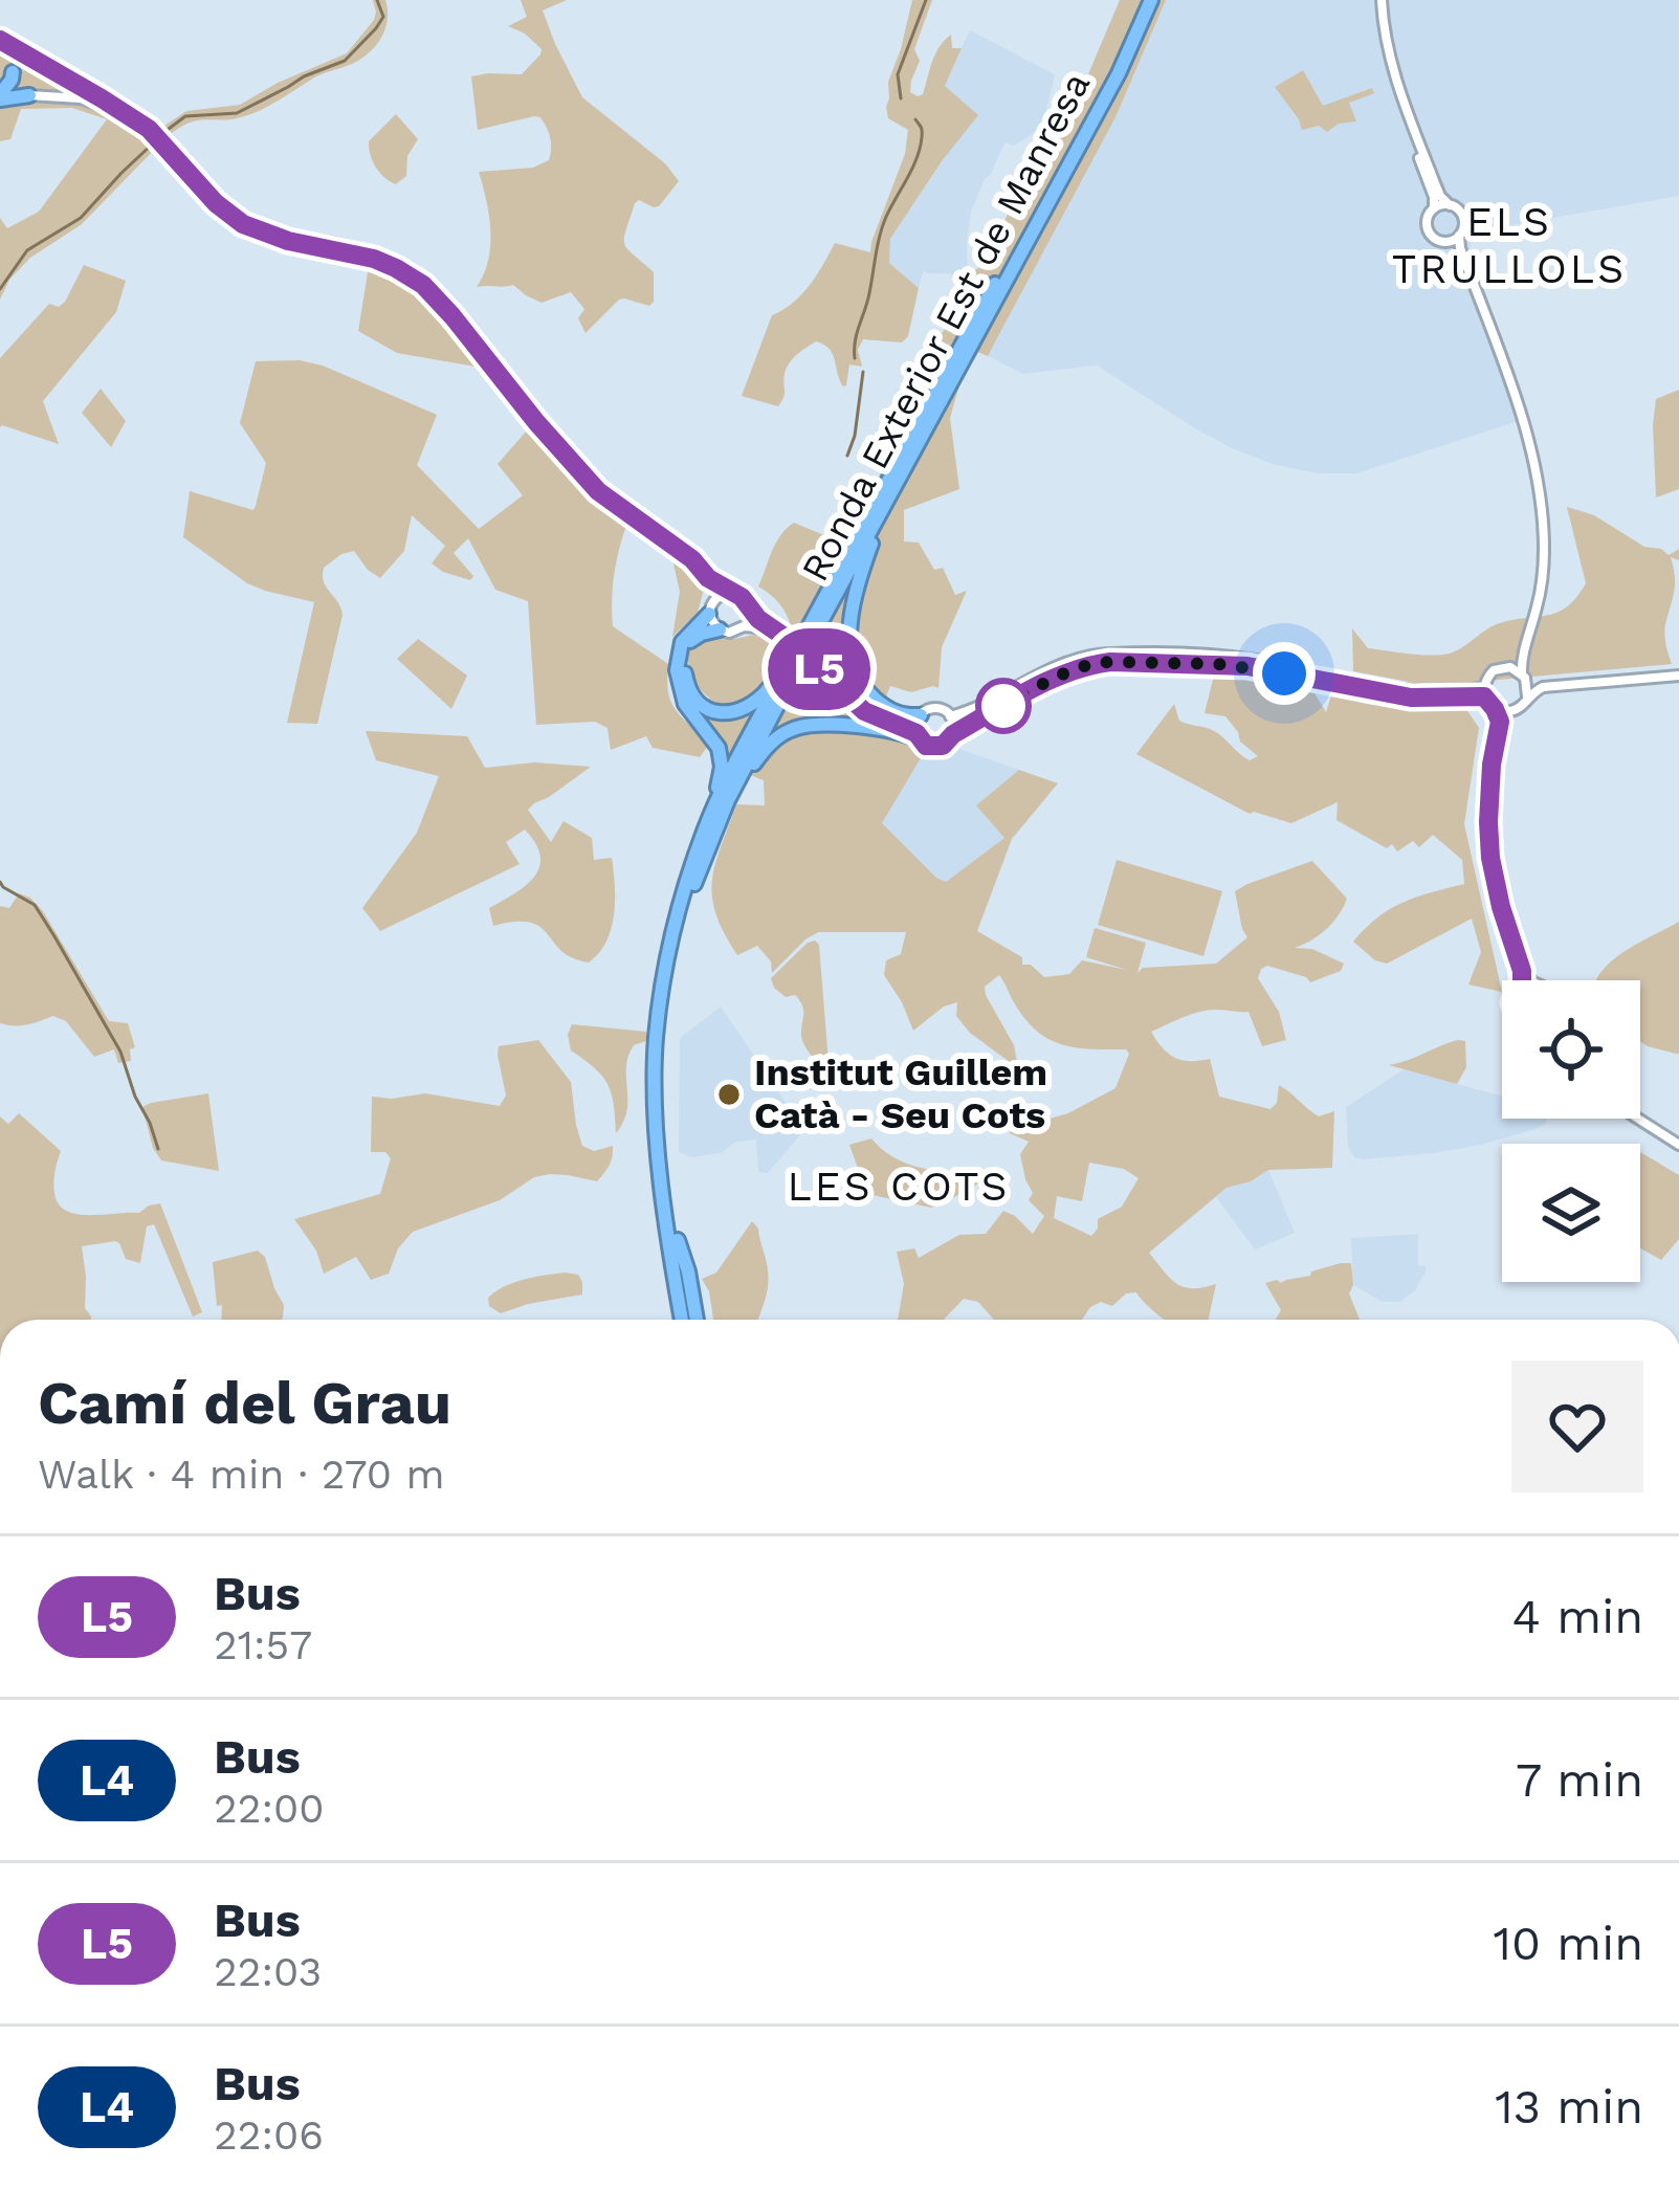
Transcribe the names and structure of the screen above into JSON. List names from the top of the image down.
{
  "streets": {
    "highway": ["Ronda Exterior Est de Manresa"]
  },
  "districts": ["ELS TRULLOLS", "LES COTS"],
  "places": ["Institut Guillem Catà - Seu Cots"],
  "lines": ["bus line L5"],
  "page": {
    "on_map": "L5",
    "heading": ["Camí del Grau", "Walk · 4 min · 270 m"],
    "list": [
      {
        "mark": "L5",
        "name": "Bus",
        "note": "21:57",
        "value": "4 min"
      },
      {
        "mark": "L4",
        "name": "Bus",
        "note": "22:00",
        "value": "7 min"
      },
      {
        "mark": "L5",
        "name": "Bus",
        "note": "22:03",
        "value": "10 min"
      },
      {
        "mark": "L4",
        "name": "Bus",
        "note": "22:06",
        "value": "13 min"
      }
    ]
  }
}
